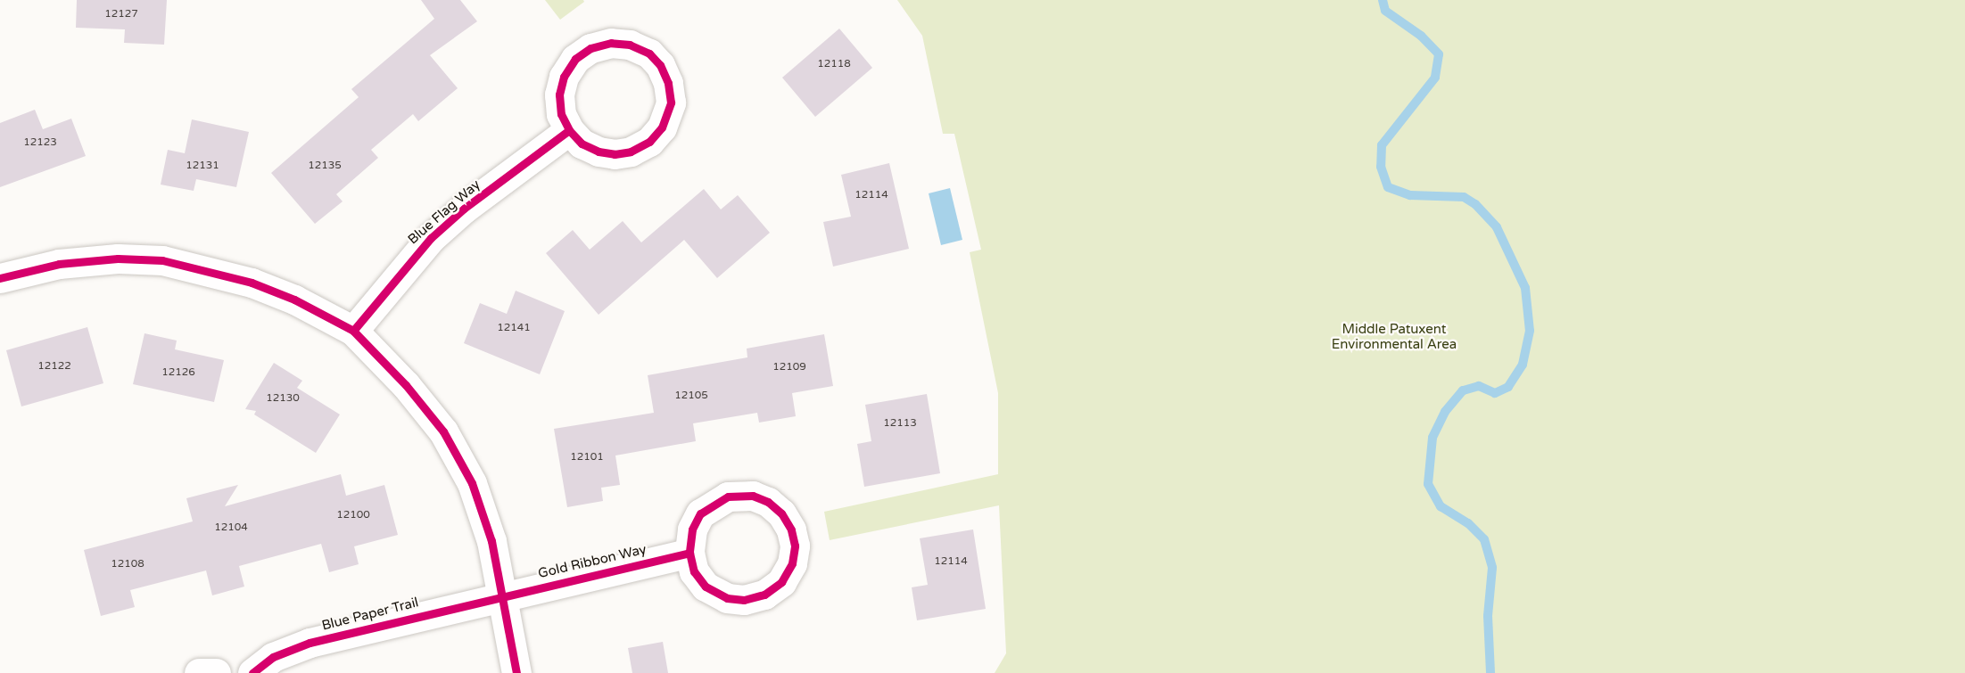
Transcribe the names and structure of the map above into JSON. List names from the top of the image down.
{
  "streets": {
    "street": ["Blue Flag Way", "Gold Ribbon Way", "Blue Paper Trail"]
  },
  "crossings": [
    ["Gold Ribbon Way", "Blue Paper Trail"]
  ],
  "parks": ["Middle Patuxent Environmental Area"],
  "house_numbers": [
    "12127",
    "12118",
    "12123",
    "12131",
    "12135",
    "12114",
    "12141",
    "12122",
    "12109",
    "12126",
    "12105",
    "12130",
    "12113",
    "12101",
    "12100",
    "12104",
    "12114",
    "12108"
  ]
}
